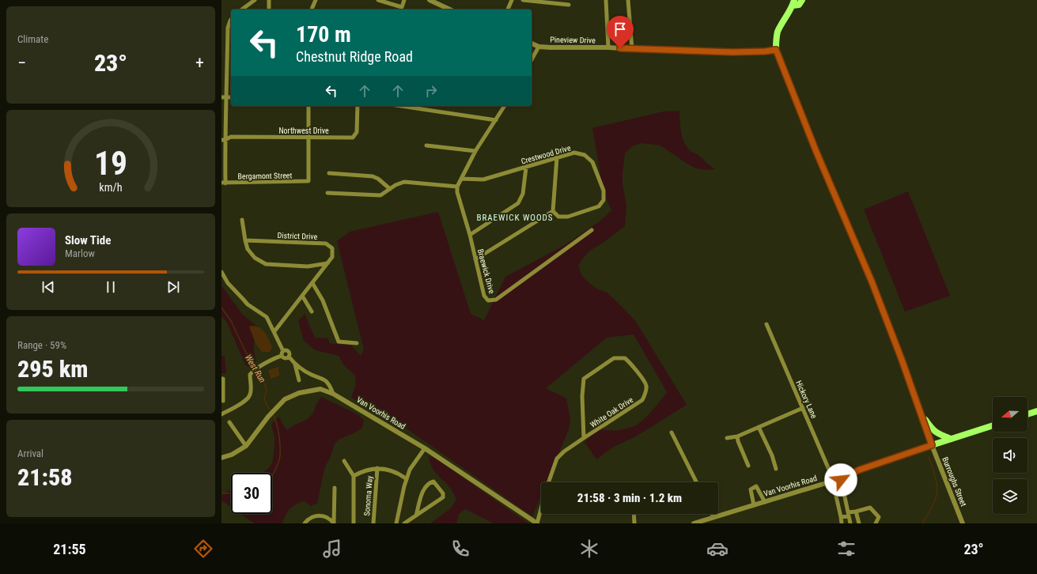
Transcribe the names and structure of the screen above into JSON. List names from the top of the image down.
{
  "streets": {
    "main road": ["Van Voorhis Road"],
    "street": [
      "Pineview Drive",
      "Northwest Drive",
      "Crestwood Drive",
      "Bergamont Street",
      "District Drive",
      "Braewick Drive",
      "Hickory Lane",
      "White Oak Drive",
      "Burroughs Street",
      "Sonoma Way"
    ]
  },
  "crossings": [
    ["Northwest Drive", "Bergamont Street"],
    ["Hickory Lane", "Van Voorhis Road"],
    ["White Oak Drive", "Van Voorhis Road"],
    ["Van Voorhis Road", "Burroughs Street"]
  ],
  "districts": ["BRAEWICK WOODS"],
  "water": ["West Run"],
  "north": "left",
  "page": {
    "tile": [
      "Climate",
      ["Range · 59%", "295 km"],
      ["Arrival", "21:58"]
    ],
    "turn": ["170 m", "Chestnut Ridge Road"],
    "heat": ["−", "23°", "+"],
    "song": ["Slow Tide", "Marlow"],
    "limit": "30",
    "trip": "21:58 · 3 min · 1.2 km",
    "tabs": ["21:55", "23°"],
    "gauge": ["19", "km/h"]
  }
}
